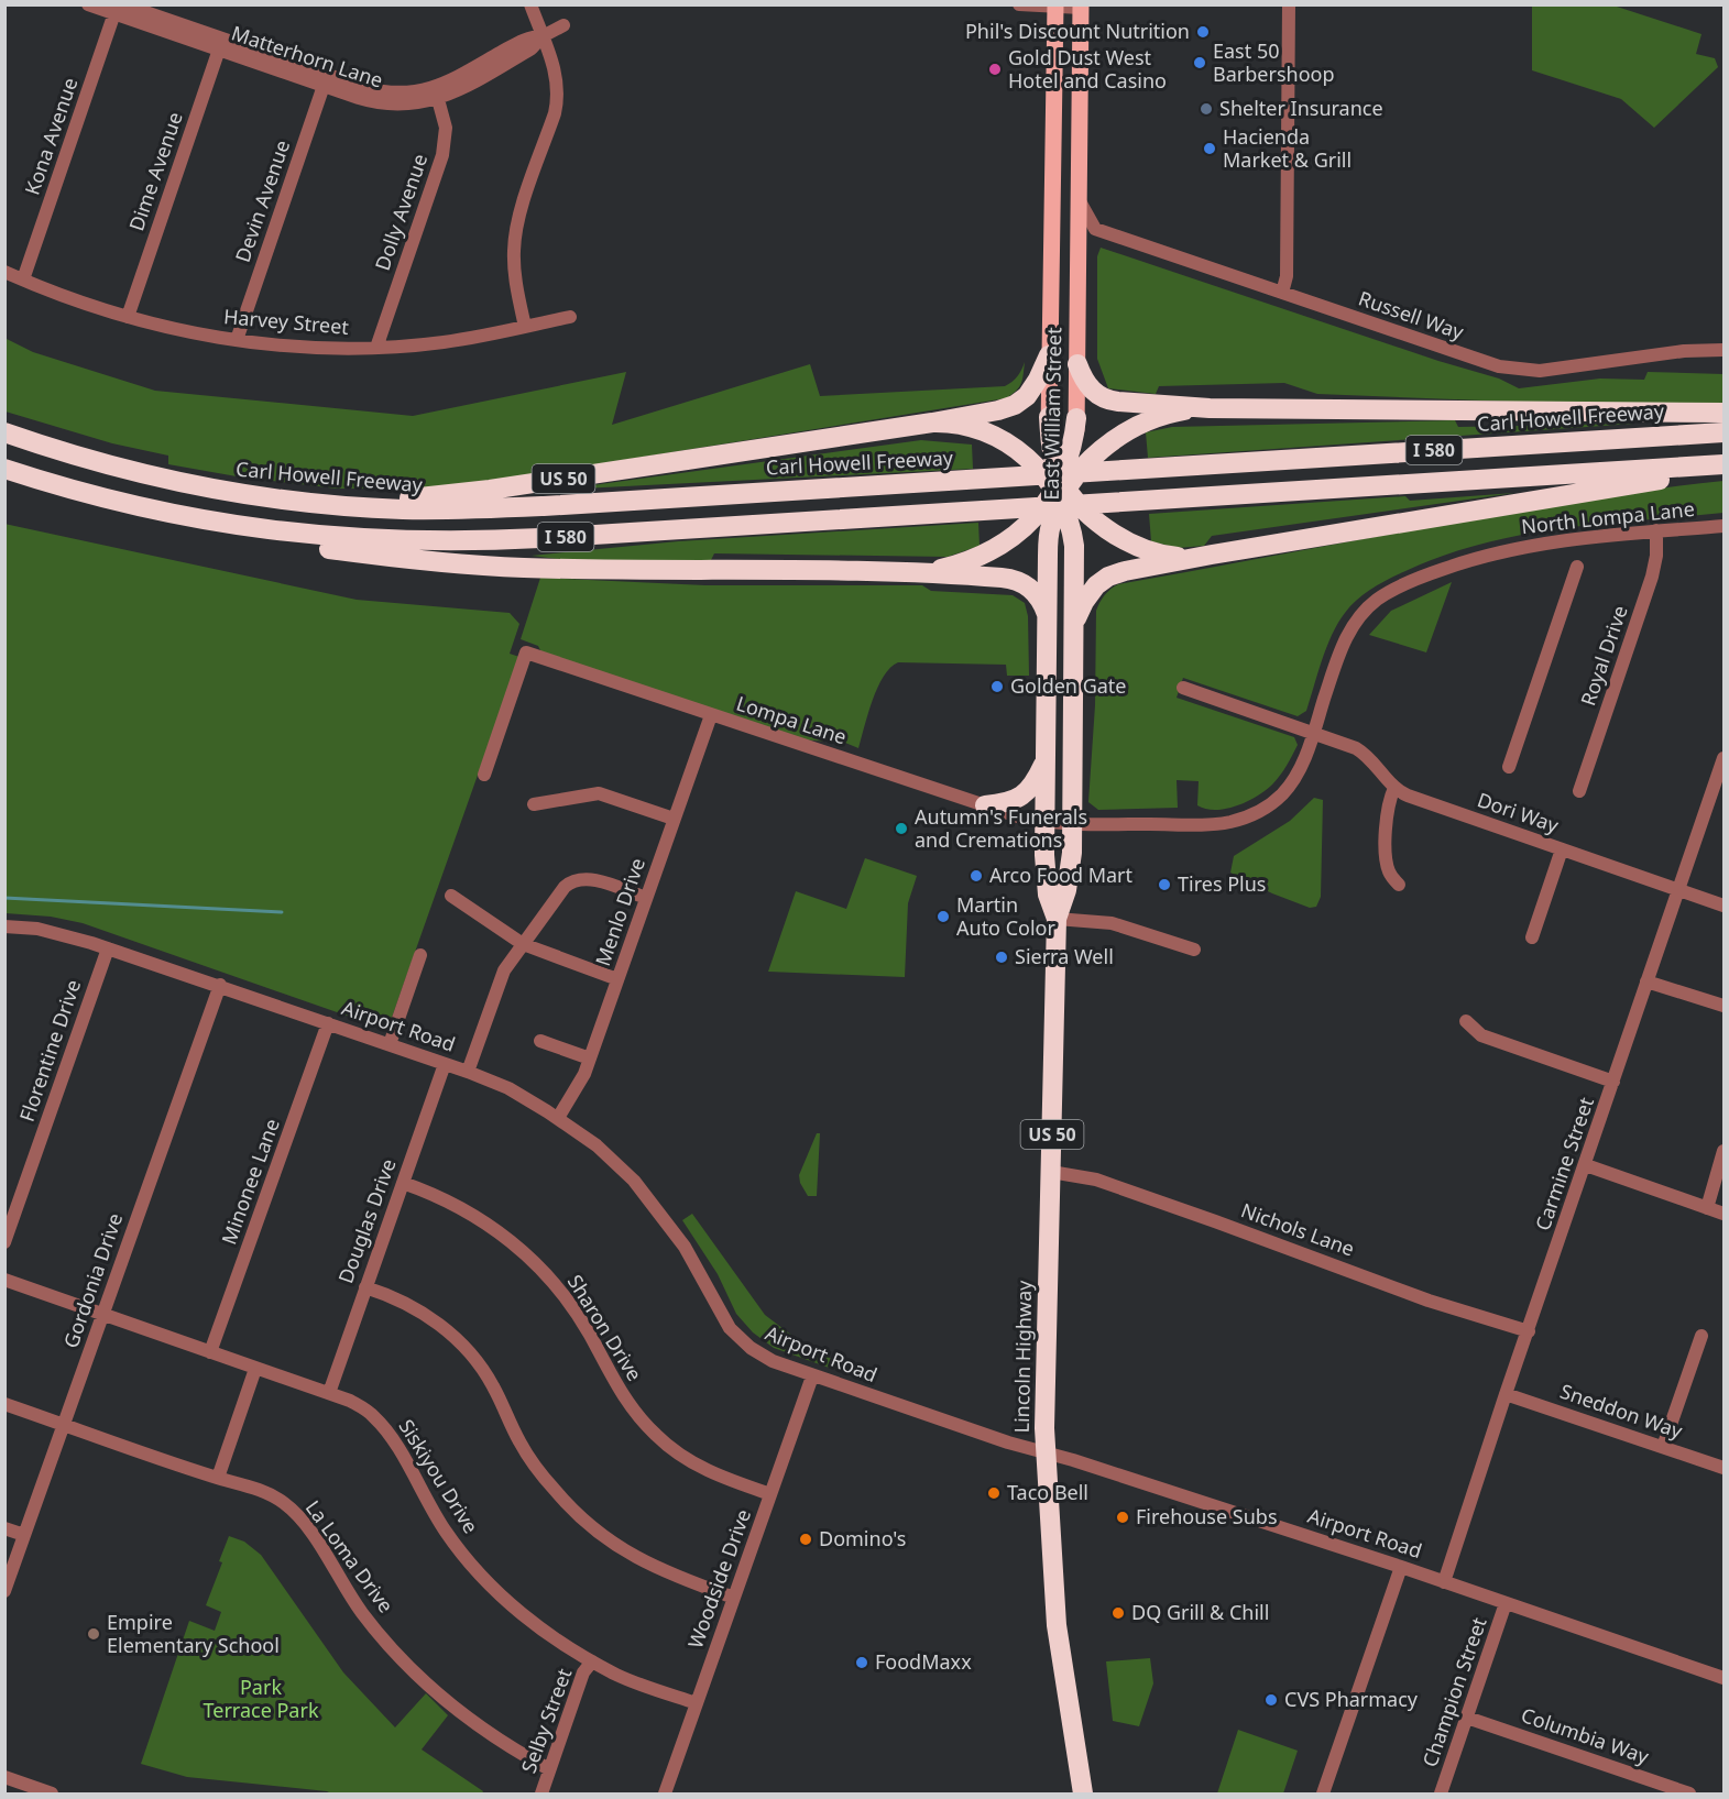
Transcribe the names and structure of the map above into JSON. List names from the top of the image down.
{
  "streets": {
    "highway": [
      "Carl Howell Freeway",
      "I 580",
      "US 50",
      "Lincoln Highway"
    ],
    "main road": ["East William Street"],
    "street": [
      "Matterhorn Lane",
      "Kona Avenue",
      "Dime Avenue",
      "Devin Avenue",
      "Dolly Avenue",
      "Russell Way",
      "Harvey Street",
      "North Lompa Lane",
      "Royal Drive",
      "Lompa Lane",
      "Dori Way",
      "Menlo Drive",
      "Airport Road",
      "Florentine Drive",
      "Carmine Street",
      "Minonee Lane",
      "Douglas Drive",
      "Nichols Lane",
      "Gordonia Drive",
      "Sharon Drive",
      "Sneddon Way",
      "Siskiyou Drive",
      "La Loma Drive",
      "Woodside Drive",
      "Champion Street",
      "Selby Street",
      "Columbia Way"
    ]
  },
  "crossings": [
    ["Matterhorn Lane", "Kona Avenue"],
    ["Matterhorn Lane", "Dime Avenue"],
    ["Matterhorn Lane", "Devin Avenue"],
    ["Matterhorn Lane", "Dolly Avenue"],
    ["Kona Avenue", "Harvey Street"],
    ["Dime Avenue", "Harvey Street"],
    ["Devin Avenue", "Harvey Street"],
    ["Dolly Avenue", "Harvey Street"],
    ["Carl Howell Freeway", "US 50"],
    ["US 50", "North Lompa Lane"],
    ["US 50", "Lompa Lane"],
    ["US 50", "Lincoln Highway"],
    ["North Lompa Lane", "Royal Drive"],
    ["North Lompa Lane", "Lompa Lane"],
    ["North Lompa Lane", "Dori Way"],
    ["North Lompa Lane", "Lincoln Highway"],
    ["Lompa Lane", "Menlo Drive"],
    ["Lompa Lane", "Lincoln Highway"],
    ["Dori Way", "Carmine Street"],
    ["Menlo Drive", "Airport Road"],
    ["Airport Road", "Florentine Drive"],
    ["Airport Road", "Carmine Street"],
    ["Airport Road", "Minonee Lane"],
    ["Airport Road", "Douglas Drive"],
    ["Airport Road", "Gordonia Drive"],
    ["Airport Road", "Lincoln Highway"],
    ["Airport Road", "Woodside Drive"],
    ["Airport Road", "Champion Street"],
    ["Carmine Street", "Nichols Lane"],
    ["Carmine Street", "Sneddon Way"],
    ["Minonee Lane", "Siskiyou Drive"],
    ["Douglas Drive", "Sharon Drive"],
    ["Douglas Drive", "Siskiyou Drive"],
    ["Nichols Lane", "Lincoln Highway"],
    ["Gordonia Drive", "Siskiyou Drive"],
    ["Gordonia Drive", "La Loma Drive"],
    ["Sharon Drive", "Woodside Drive"],
    ["Siskiyou Drive", "Woodside Drive"],
    ["Siskiyou Drive", "Selby Street"],
    ["La Loma Drive", "Selby Street"],
    ["Champion Street", "Columbia Way"]
  ],
  "parks": ["Park Terrace Park"],
  "places": [
    "Phil's Discount Nutrition",
    "East 50 Barbershoop",
    "Gold Dust West Hotel and Casino",
    "Shelter Insurance",
    "Hacienda Market & Grill",
    "Golden Gate",
    "Autumn's Funerals and Cremations",
    "Arco Food Mart",
    "Tires Plus",
    "Martin Auto Color",
    "Sierra Well",
    "Taco Bell",
    "Firehouse Subs",
    "Domino's",
    "DQ Grill & Chill",
    "Empire Elementary School",
    "FoodMaxx",
    "CVS Pharmacy"
  ]
}
